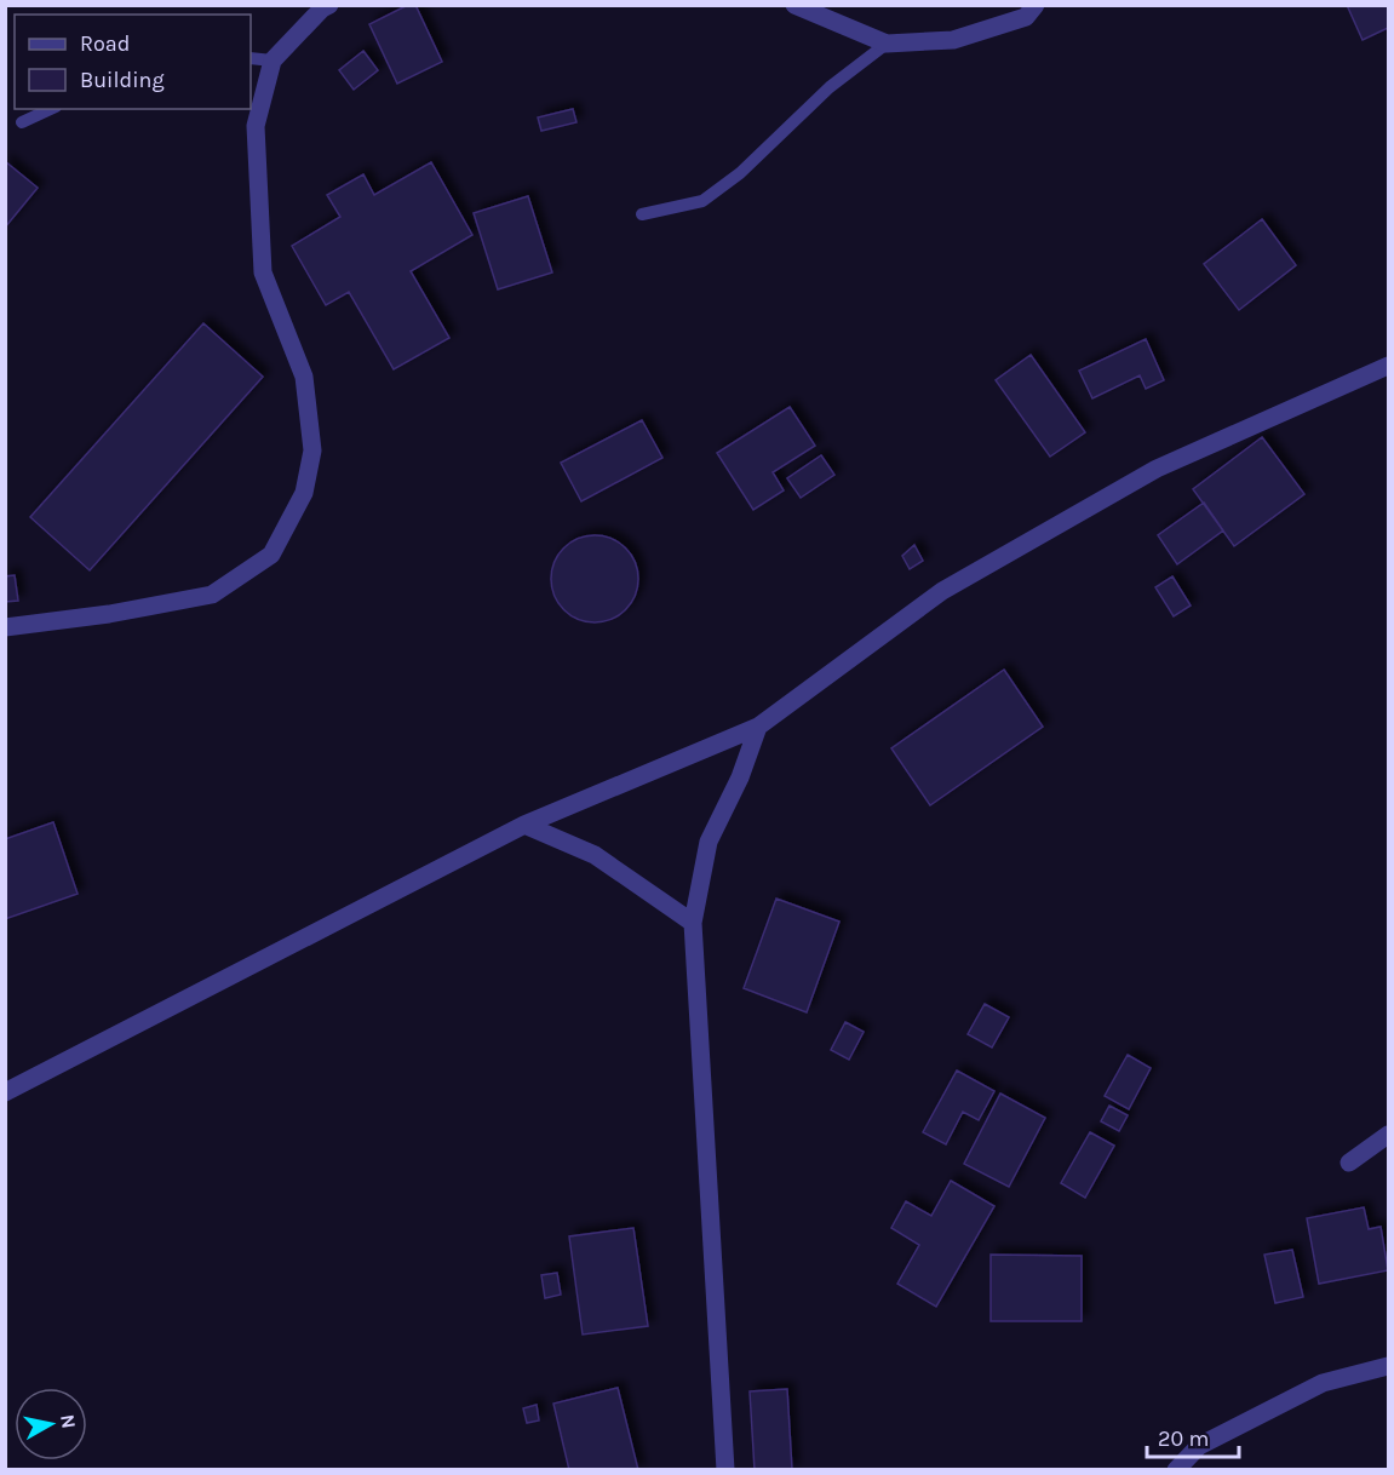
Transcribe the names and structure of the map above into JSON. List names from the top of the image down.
{
  "legend": ["Road", "Building"],
  "scale_bar": "20 m",
  "north": "right"
}
